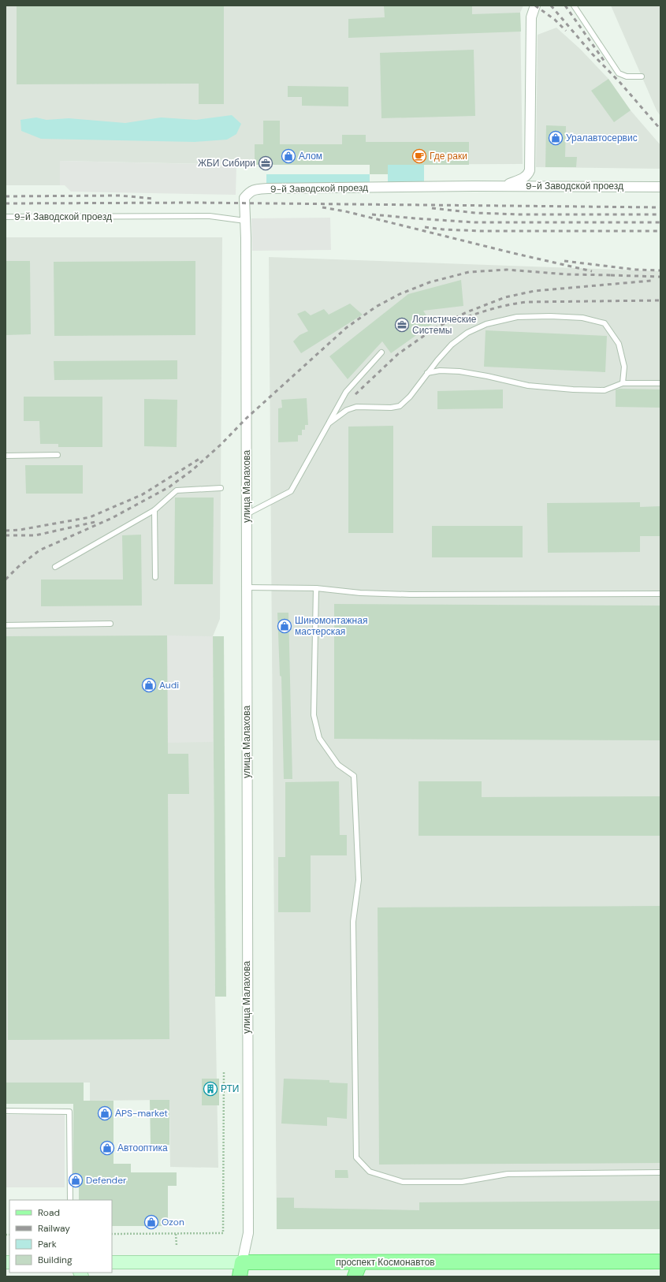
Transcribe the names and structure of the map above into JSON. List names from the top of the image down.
{
  "streets": {
    "main road": ["проспект Космонавтов"],
    "street": ["9-й Заводской проезд", "улица Малахова"]
  },
  "crossings": [
    ["9-й Заводской проезд", "улица Малахова"],
    ["улица Малахова", "проспект Космонавтов"]
  ],
  "places": {
    "shop": [
      "Уралавтосервис",
      "Алом",
      "Шиномонтажная мастерская",
      "Audi",
      "АPS-market",
      "Автооптика",
      "Defender",
      "Ozon"
    ],
    "cafe": ["Где раки"],
    "office": ["ЖБИ Сибири", "Логистические Системы"],
    "building": ["РТИ"]
  },
  "legend": [
    "Road",
    "Railway",
    "Park",
    "Building"
  ]
}
